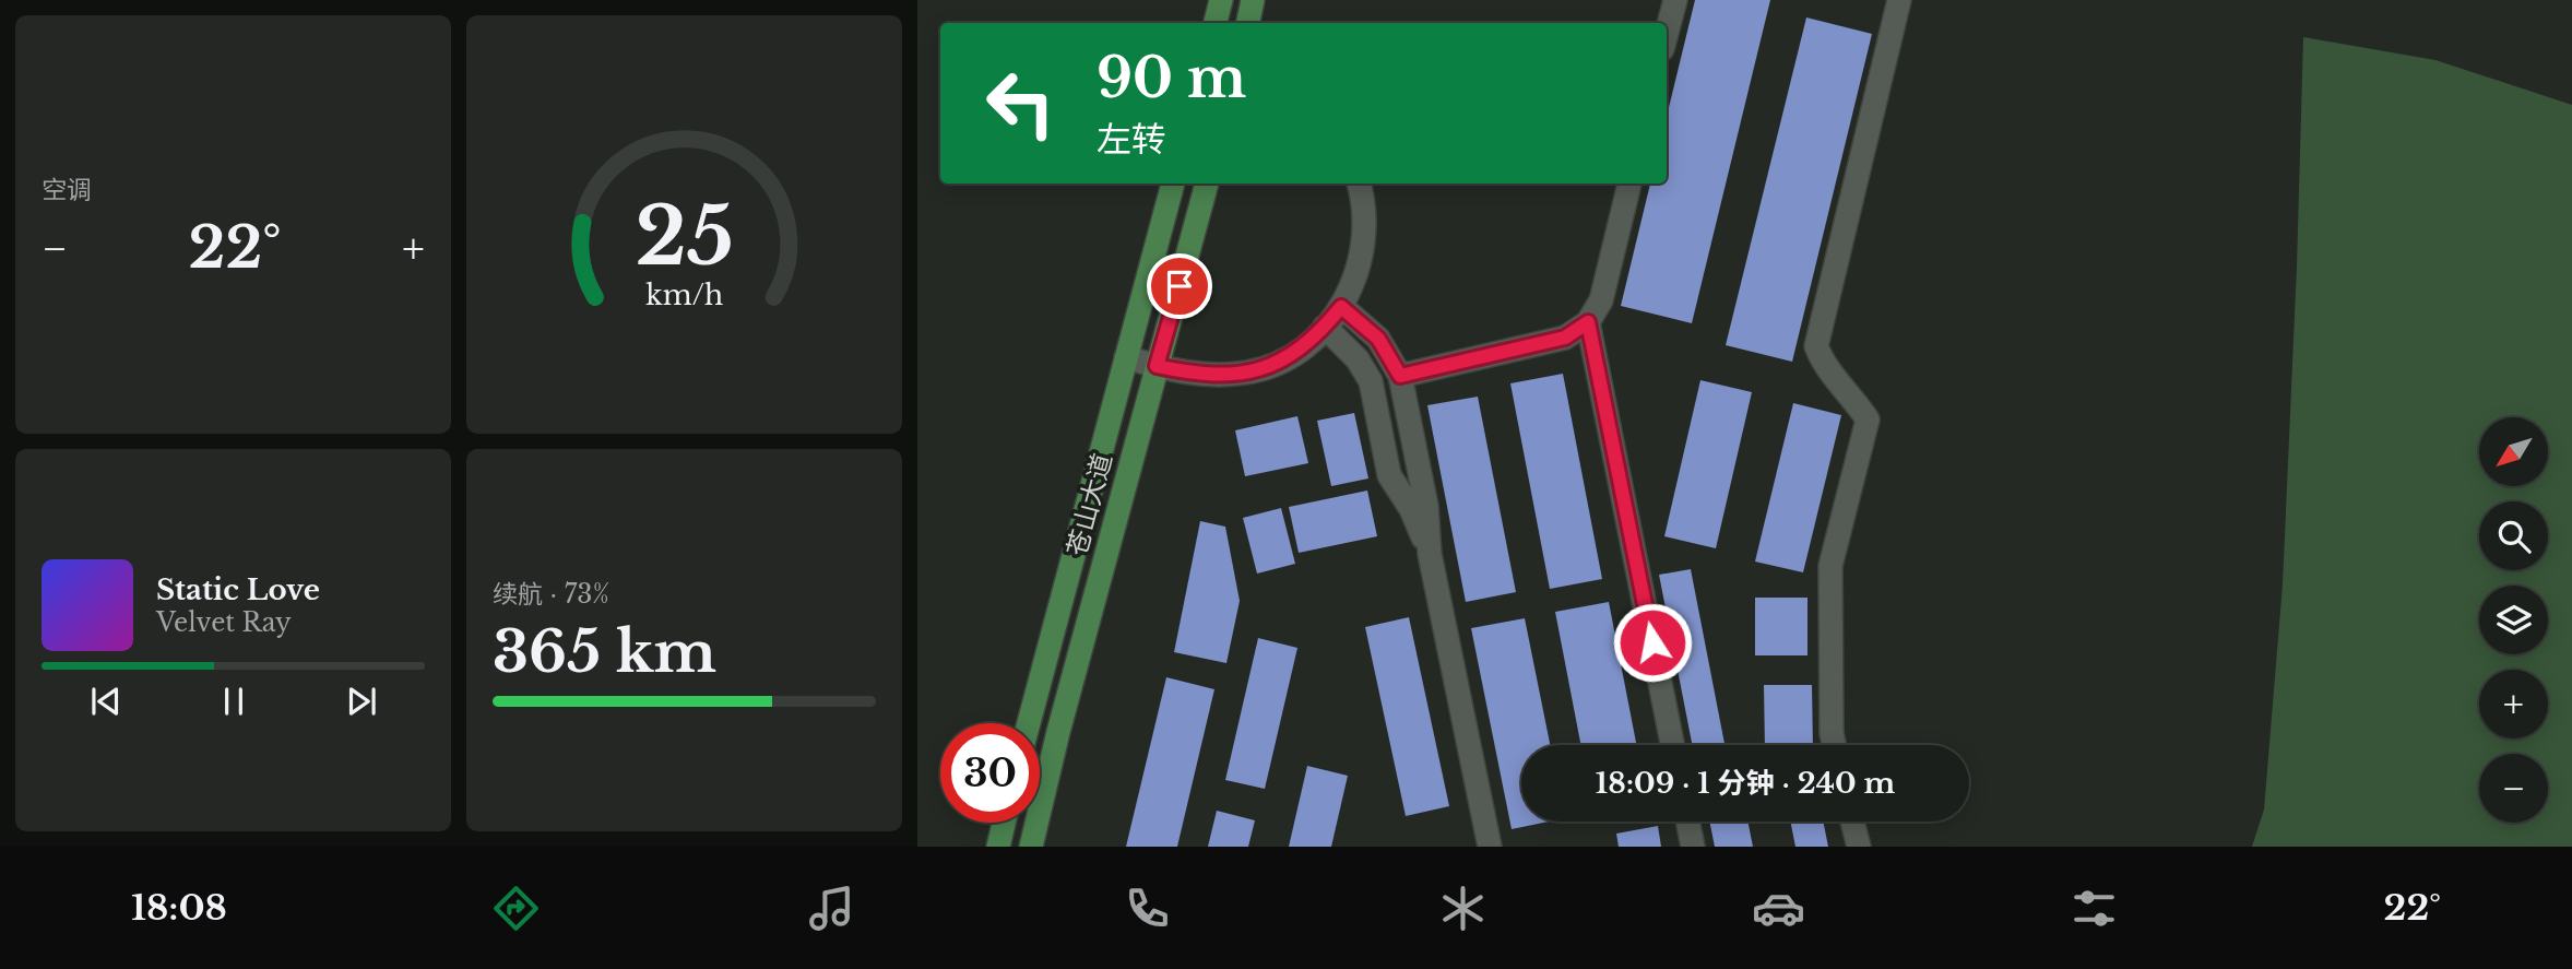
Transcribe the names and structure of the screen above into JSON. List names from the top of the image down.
{
  "streets": {
    "main road": ["苍山大道"]
  },
  "north": "bottom left",
  "page": {
    "tile": [
      "空调",
      ["续航 · 73%", "365 km"]
    ],
    "turn": ["90 m", "左转"],
    "heat": ["−", "22°", "+"],
    "map_buttons": ["+", "−"],
    "song": ["Static Love", "Velvet Ray"],
    "limit": "30",
    "trip": "18:09 · 1 分钟 · 240 m",
    "tabs": ["18:08", "22°"],
    "gauge": ["25", "km/h"]
  }
}
